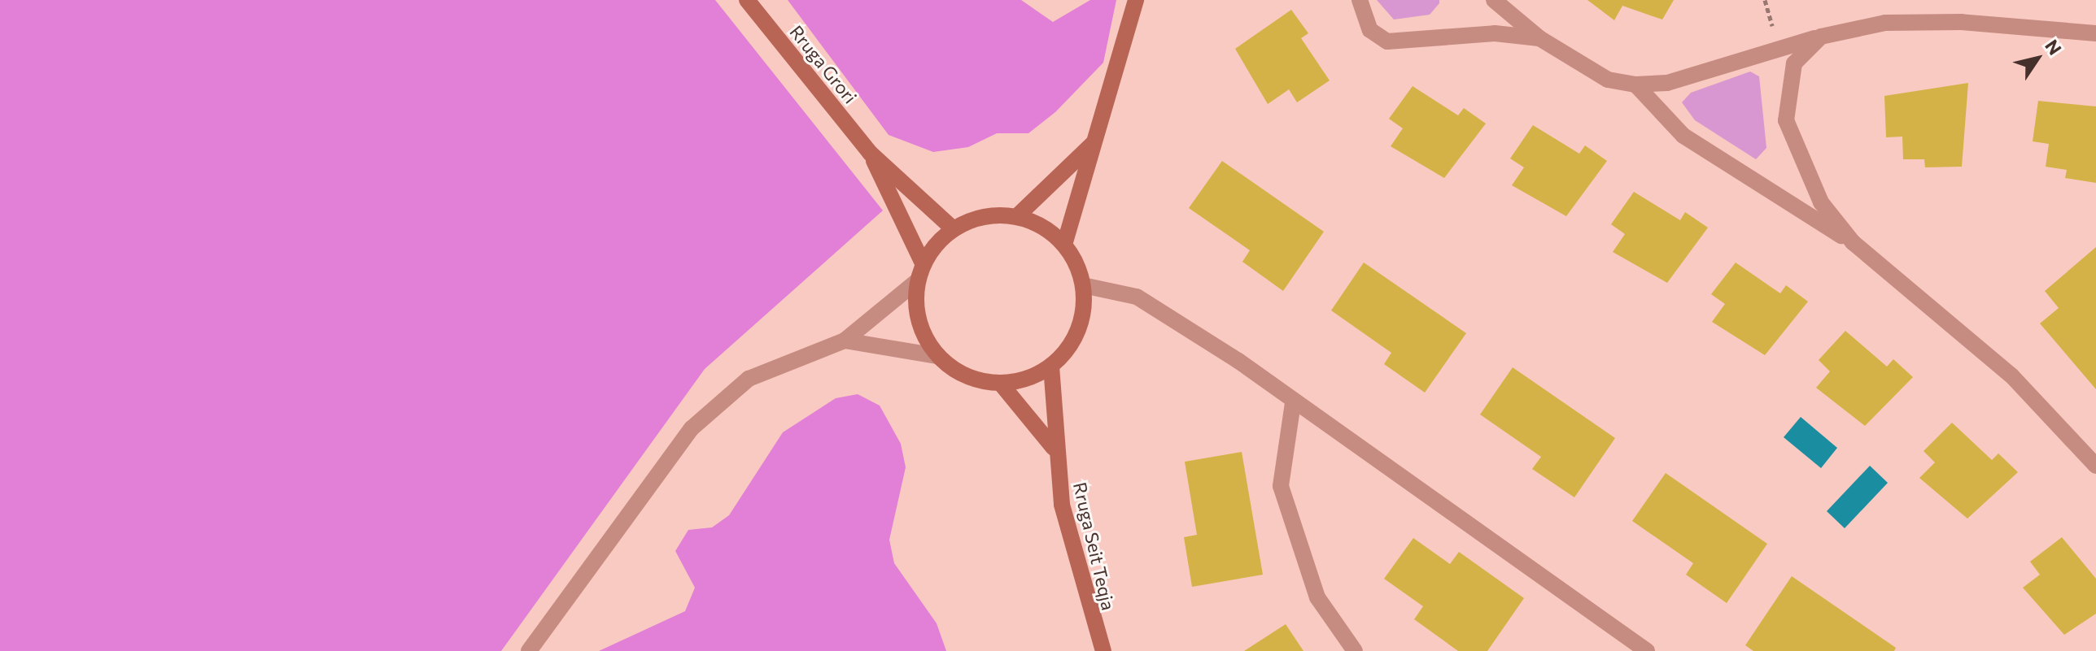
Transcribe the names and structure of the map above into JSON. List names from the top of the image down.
{
  "streets": {
    "main road": ["Rruga Grori", "Rruga Seit Teqja"]
  },
  "crossings": [
    ["Rruga Grori", "Rruga Seit Teqja"]
  ],
  "north": "top right"
}
